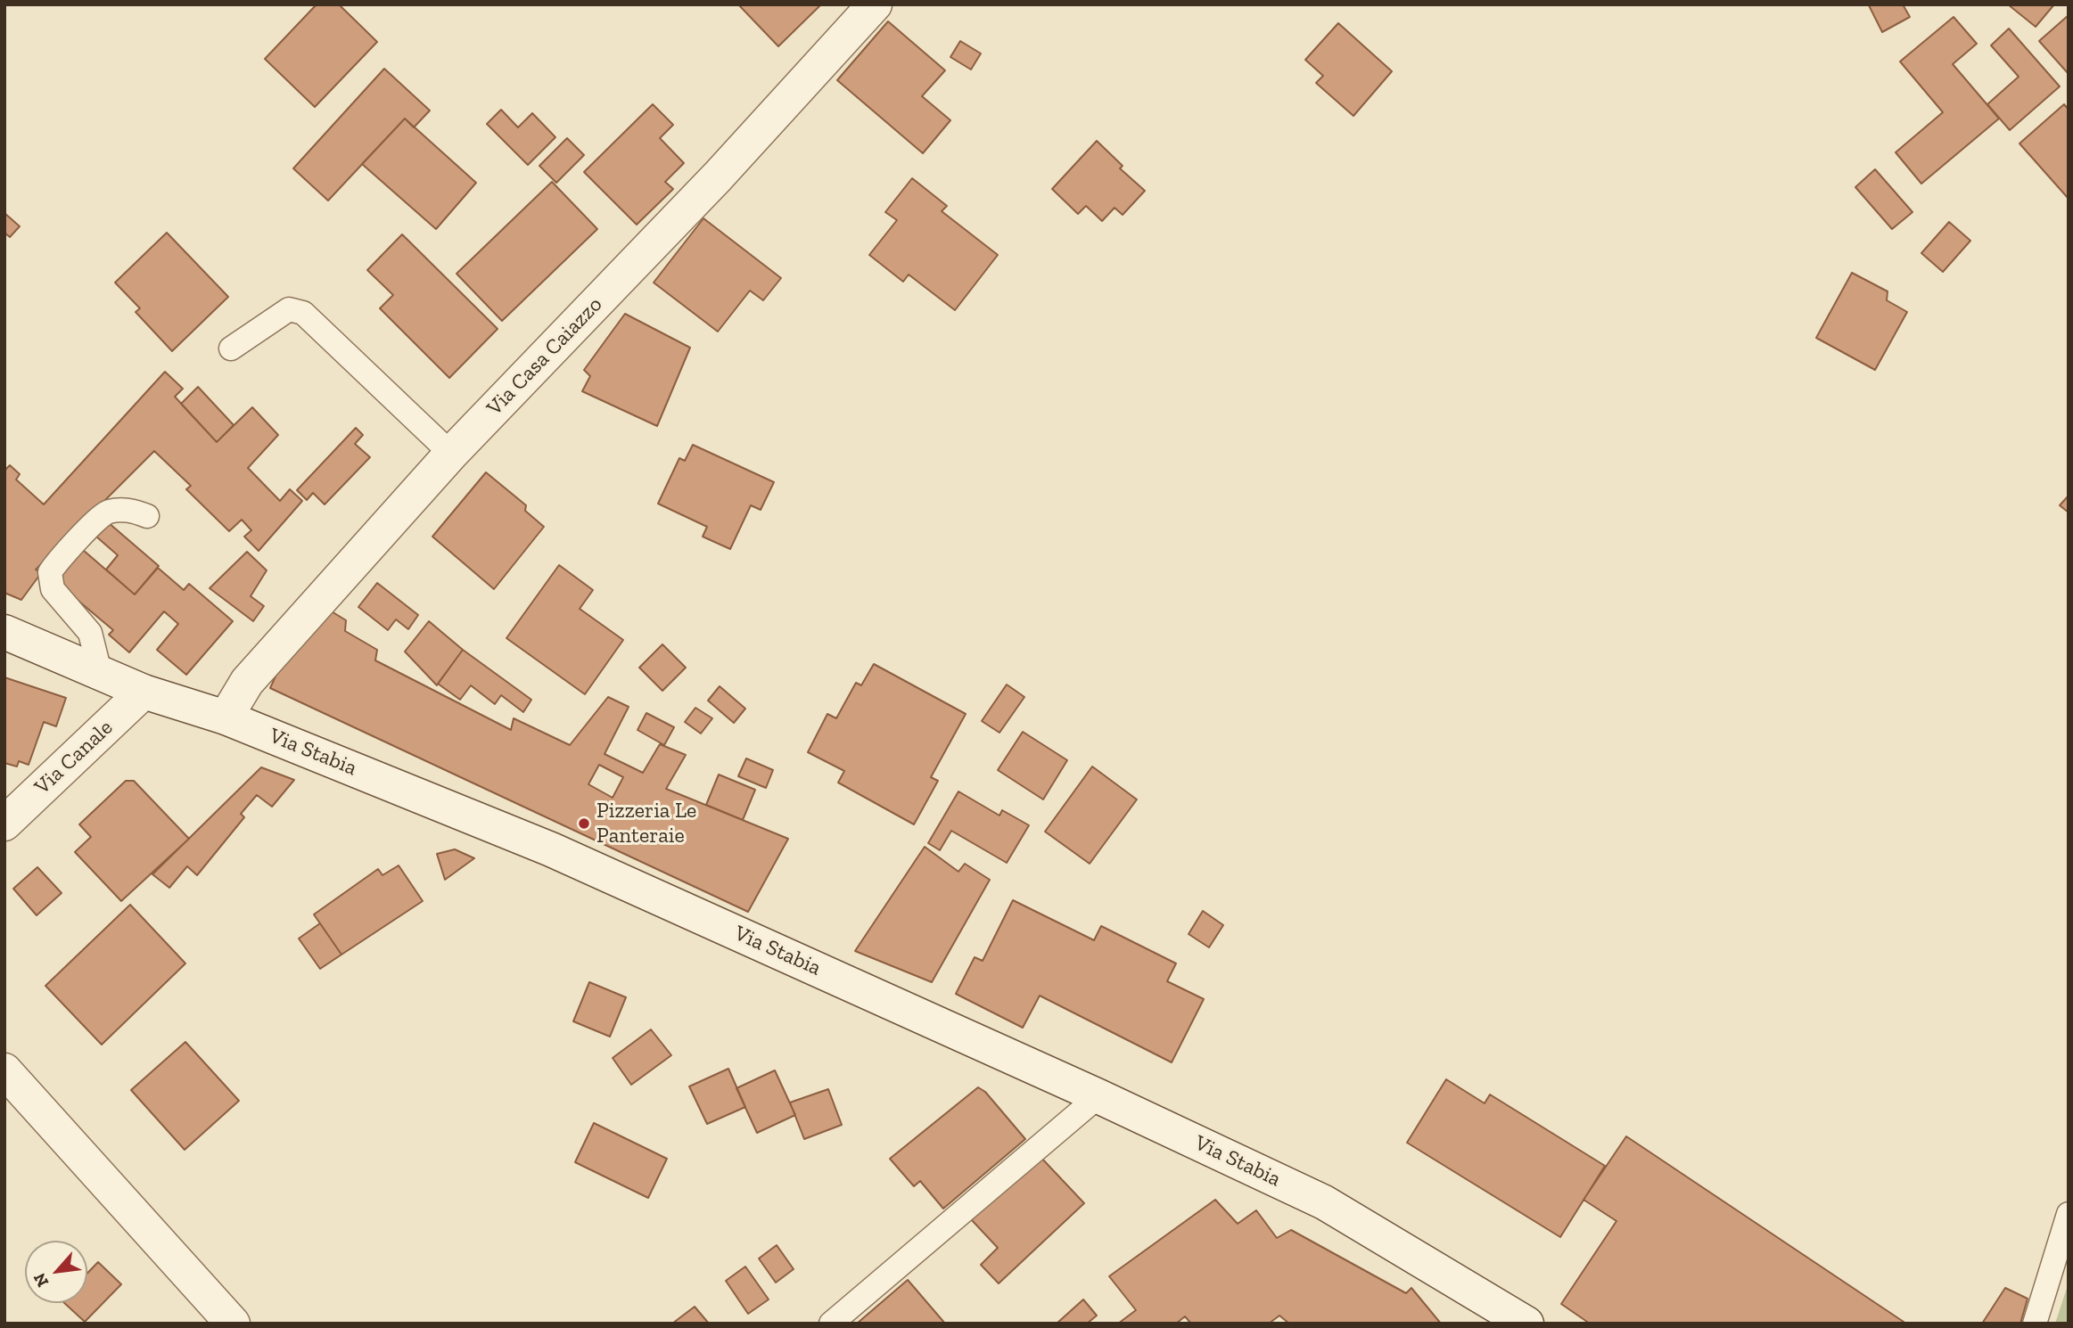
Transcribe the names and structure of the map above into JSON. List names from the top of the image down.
{
  "streets": {
    "main road": ["Via Casa Caiazzo", "Via Stabia", "Via Canale"]
  },
  "crossings": [
    ["Via Casa Caiazzo", "Via Stabia"],
    ["Via Stabia", "Via Canale"]
  ],
  "places": ["Pizzeria Le Panteraie"],
  "north": "bottom left"
}
